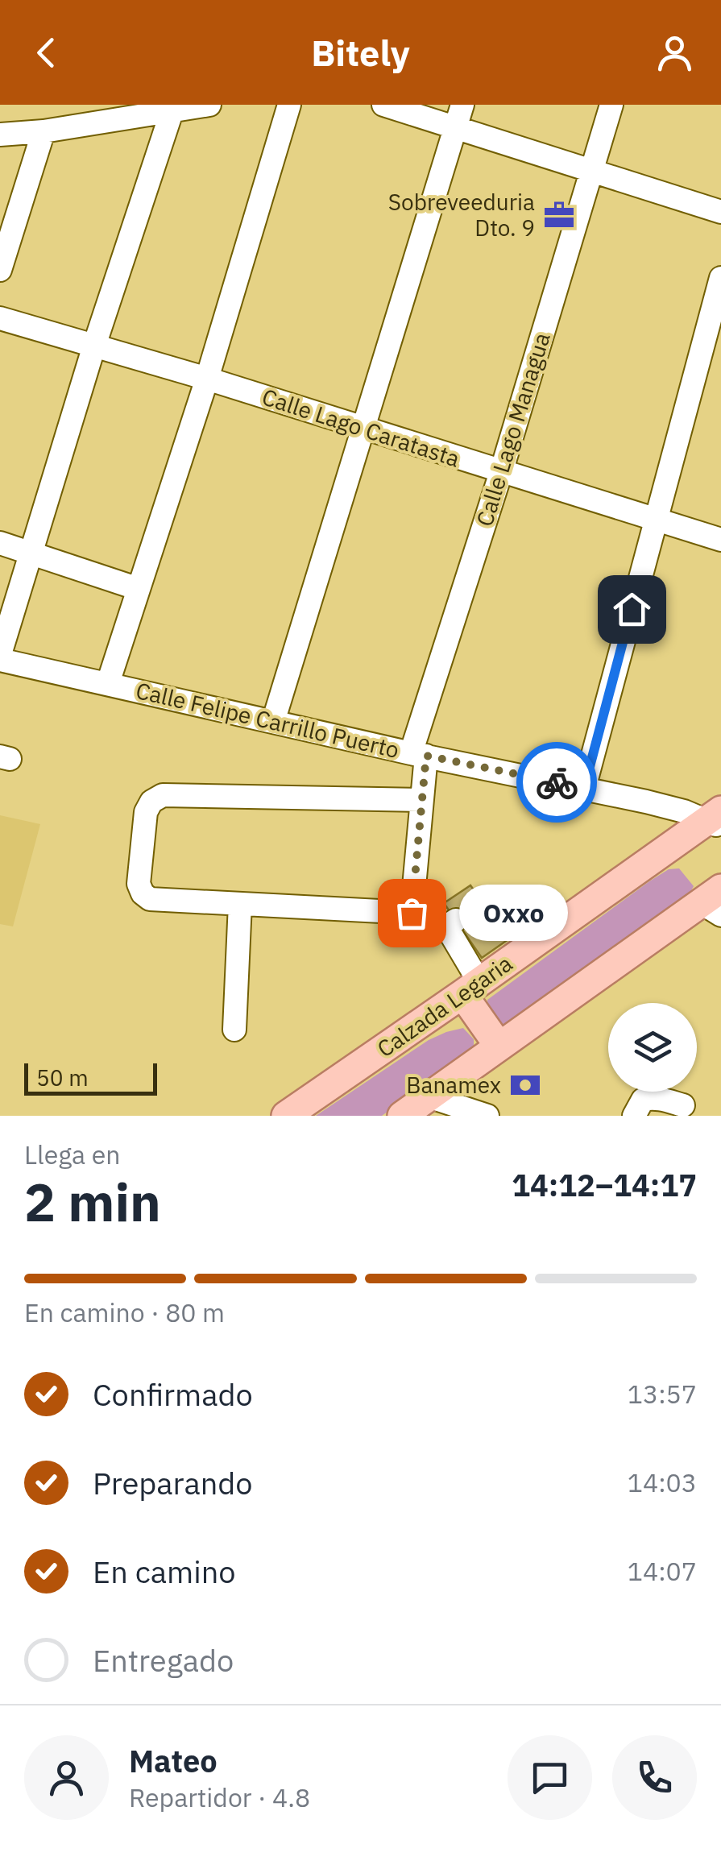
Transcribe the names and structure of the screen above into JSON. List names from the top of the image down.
{
  "streets": {
    "main road": ["Calzada Legaria"],
    "street": ["Calle Lago Caratasta", "Calle Lago Managua", "Calle Felipe Carrillo Puerto"]
  },
  "crossings": [
    ["Calle Lago Caratasta", "Calle Lago Managua"],
    ["Calle Lago Managua", "Calle Felipe Carrillo Puerto"],
    ["Calle Felipe Carrillo Puerto", "Calzada Legaria"]
  ],
  "places": {
    "office": ["Sobreveeduria Dto. 9"],
    "other": ["Oxxo"],
    "bank": ["Banamex"]
  },
  "scale_bar": "50 m",
  "page": {
    "header": "Bitely",
    "bubble": "Oxxo",
    "scale": "50 m",
    "heading": ["2 min", "Llega en", "14:12–14:17"],
    "panel": ["Mateo", "Repartidor · 4.8"],
    "bar": "En camino · 80 m",
    "list": [
      ["Confirmado", "13:57"],
      ["Preparando", "14:03"],
      ["En camino", "14:07"],
      "Entregado"
    ]
  }
}
